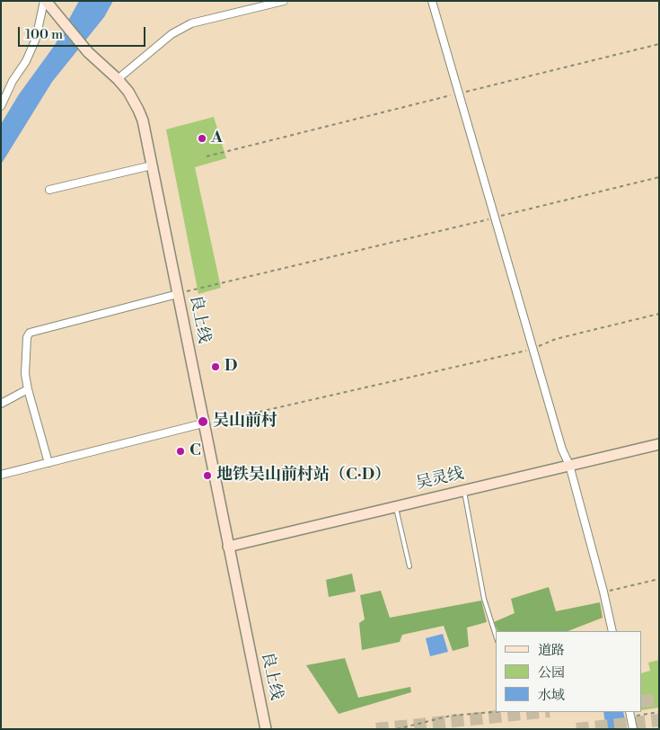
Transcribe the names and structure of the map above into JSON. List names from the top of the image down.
{
  "streets": {
    "street": ["良上线", "吴灵线"]
  },
  "crossings": [
    ["良上线", "吴灵线"]
  ],
  "places": [
    "A",
    "D",
    "吴山前村",
    "C",
    "地铁吴山前村站（C·D）"
  ],
  "legend": ["道路", "公园", "水域"],
  "scale_bar": "100 m"
}
